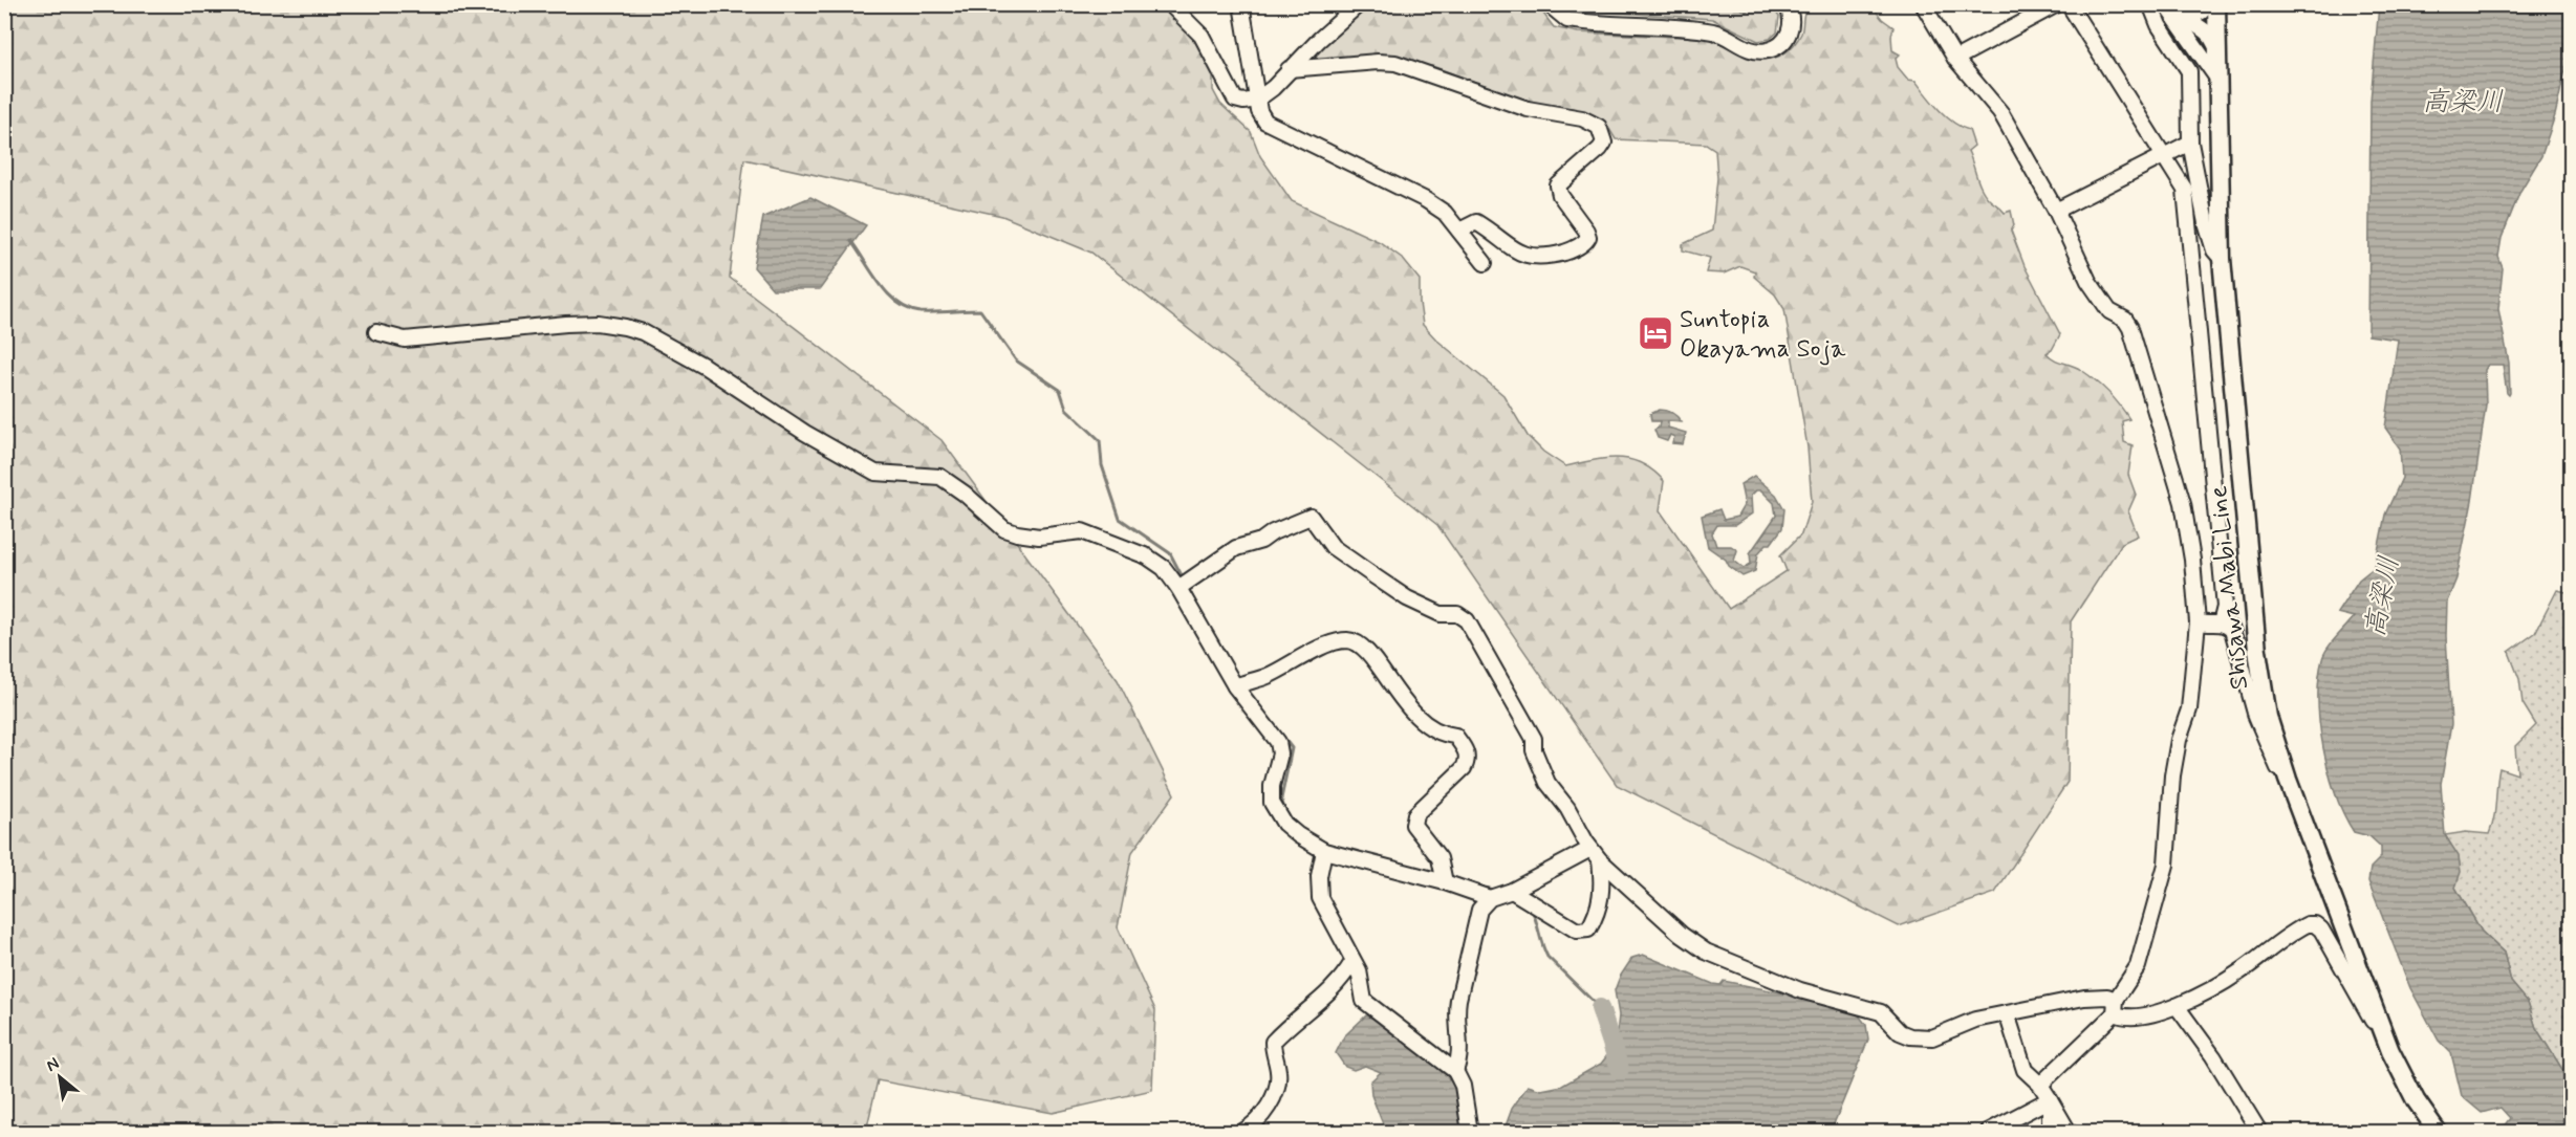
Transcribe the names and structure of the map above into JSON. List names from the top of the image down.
{
  "streets": {
    "main road": ["Shisawa Mabi Line"]
  },
  "water": ["高梁川"],
  "places": {
    "hotel": ["Suntopia Okayama Soja"]
  },
  "north": "top left"
}
